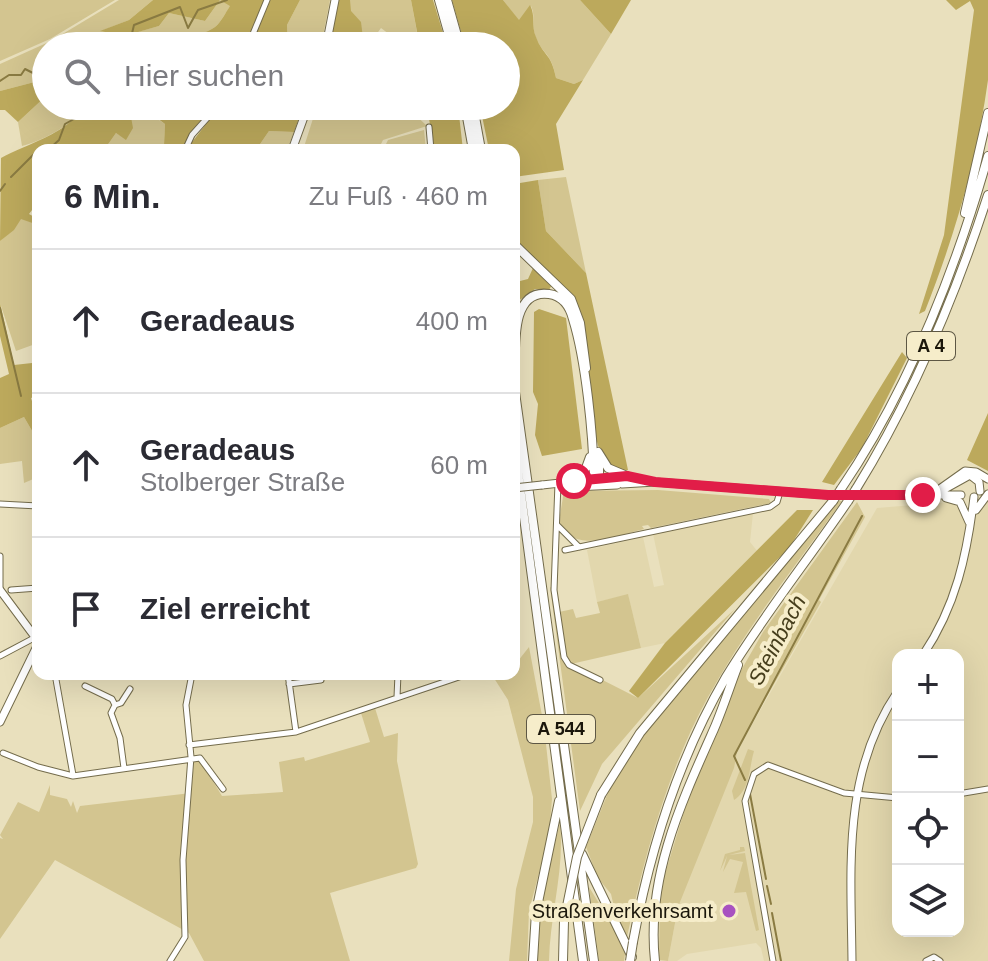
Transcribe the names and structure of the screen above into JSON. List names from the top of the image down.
{
  "streets": {
    "highway": ["A 4", "A 544"]
  },
  "water": ["Steinbach"],
  "places": ["Straßenverkehrsamt"],
  "page": {
    "search": "Hier suchen",
    "heading": ["6 Min.", "Zu Fuß · 460 m"],
    "list": [
      ["Geradeaus", "400 m"],
      ["Geradeaus", "Stolberger Straße", "60 m"],
      "Ziel erreicht"
    ],
    "map_buttons": ["+", "−"]
  }
}
